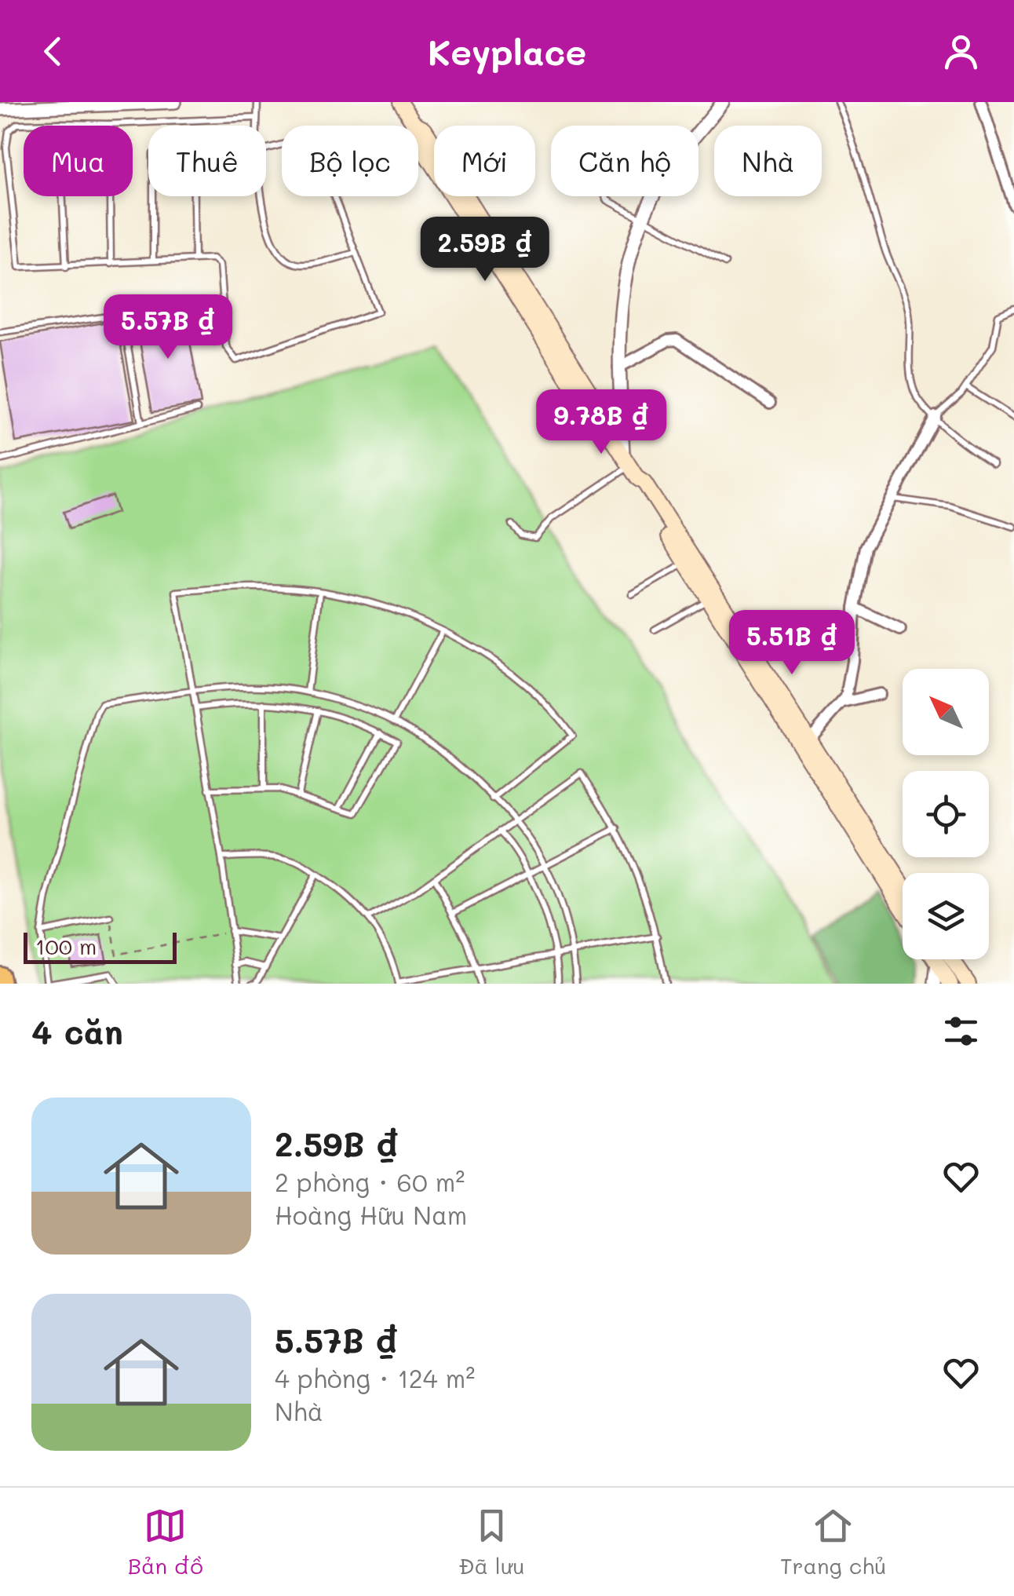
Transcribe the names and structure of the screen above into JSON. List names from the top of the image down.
{
  "scale_bar": "100 m",
  "north": "top left",
  "page": {
    "header": "Keyplace",
    "chip": [
      "Mua",
      "Thuê",
      "Bộ lọc",
      "Mới",
      "Căn hộ",
      "Nhà"
    ],
    "price": [
      "2.59B ₫",
      "5.57B ₫",
      "9.78B ₫",
      "5.51B ₫"
    ],
    "scale": "100 m",
    "heading": "4 căn",
    "list": [
      {
        "name": "2.59B ₫",
        "note": "2 phòng · 60 m² · Hoàng Hữu Nam"
      },
      {
        "name": "5.57B ₫",
        "note": "4 phòng · 124 m² · Nhà"
      }
    ],
    "tabs": ["Bản đồ", "Đã lưu", "Trang chủ"]
  }
}
